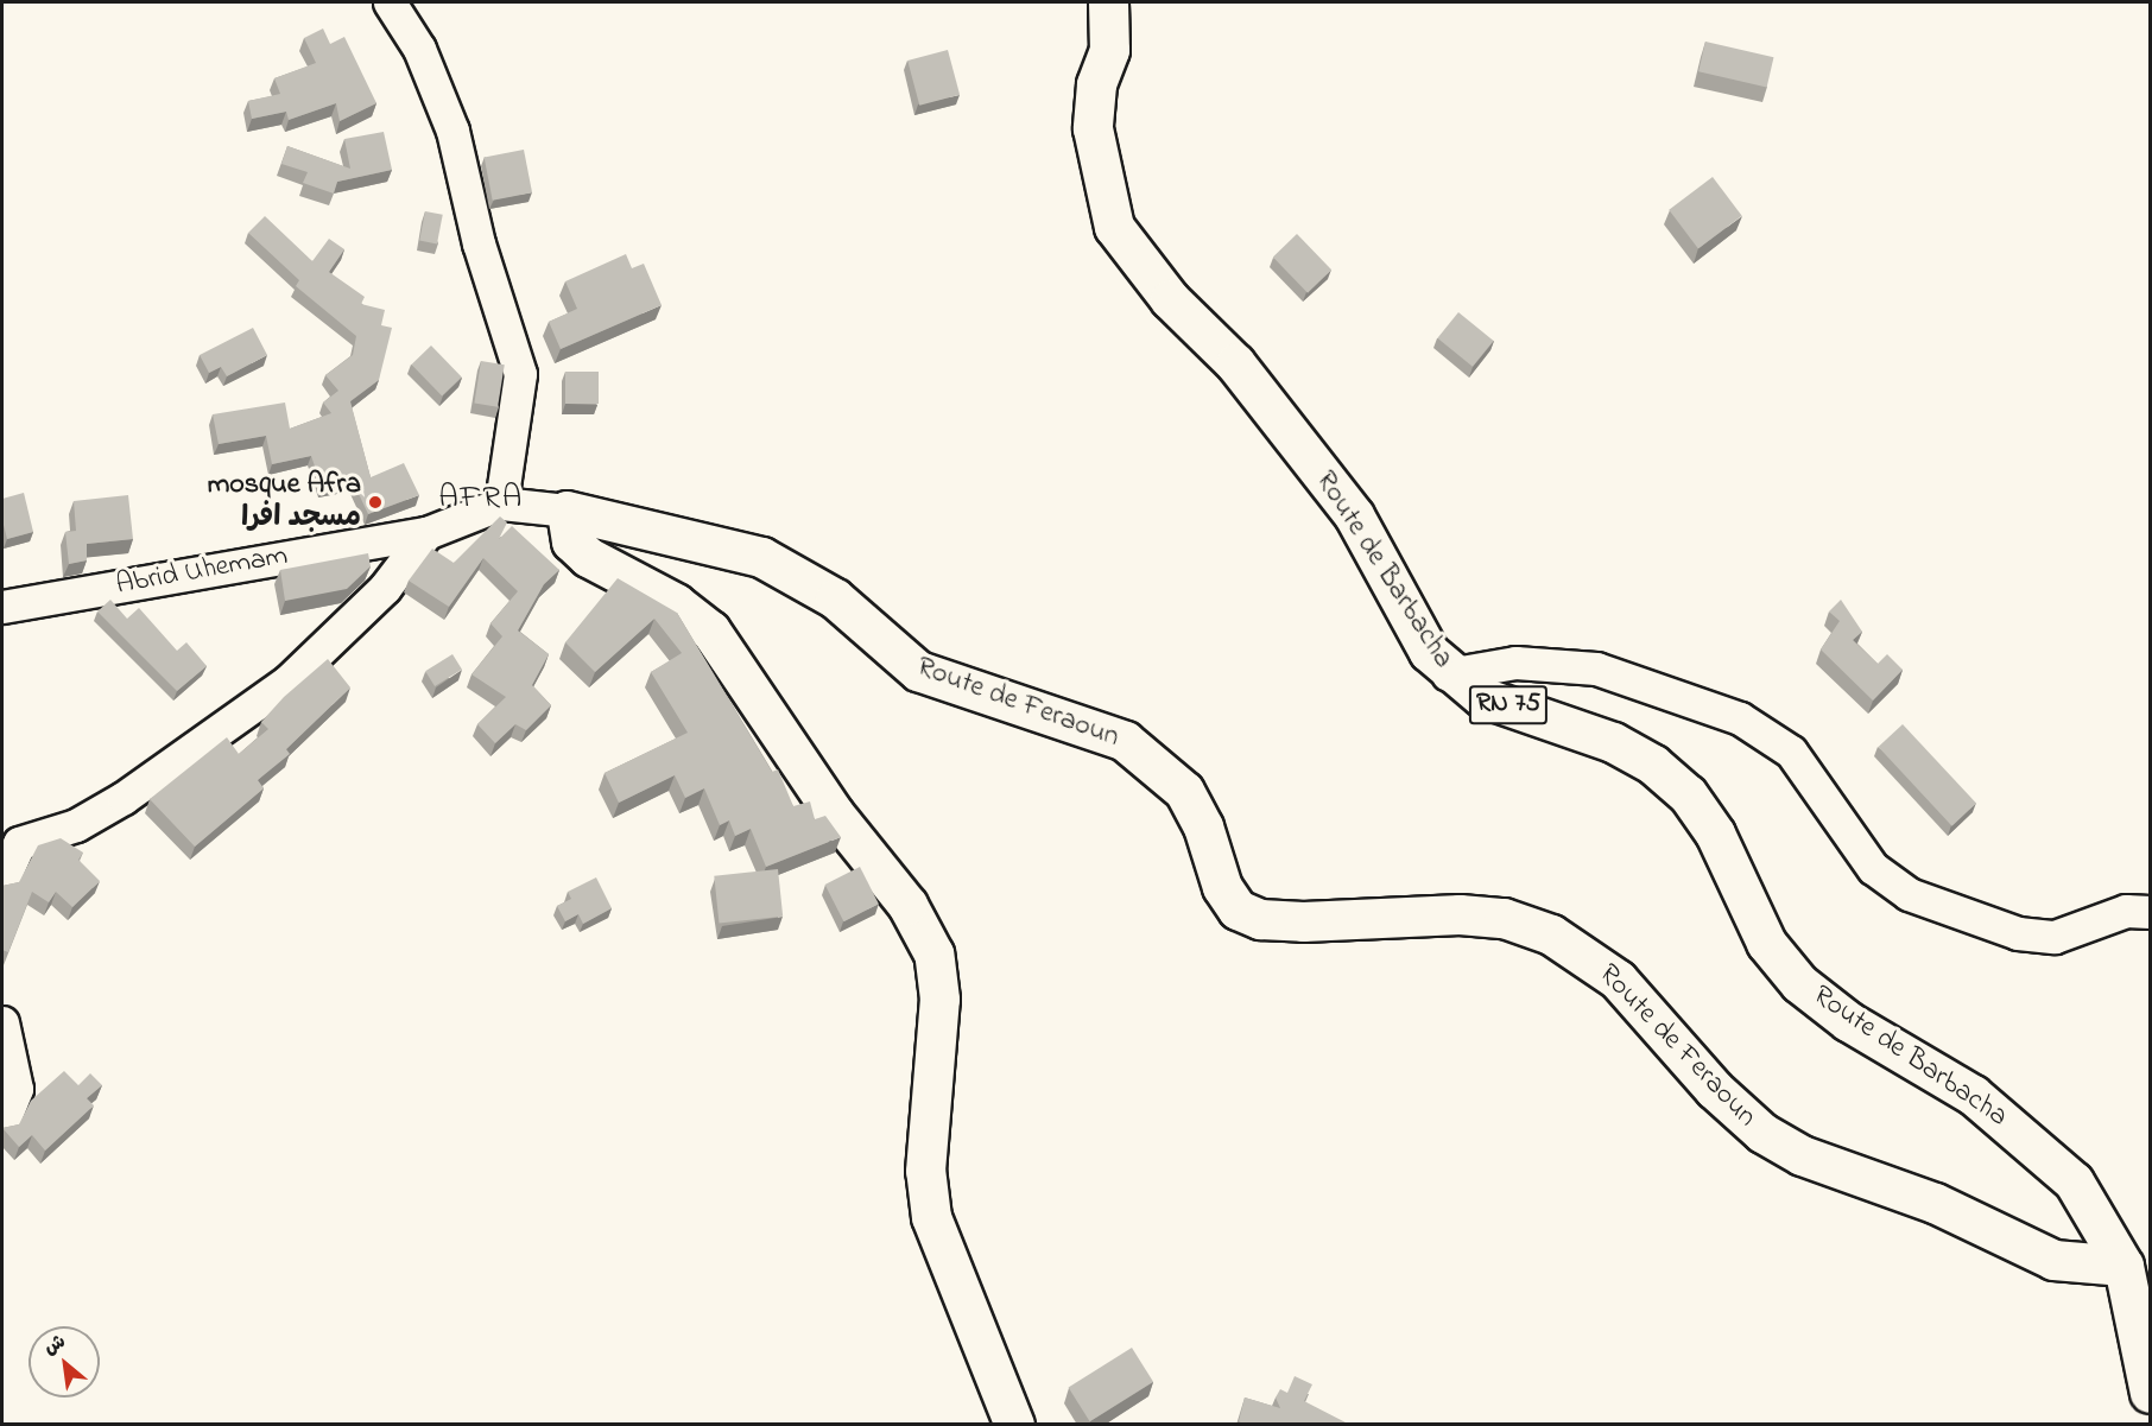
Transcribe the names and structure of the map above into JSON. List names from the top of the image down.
{
  "streets": {
    "main road": ["Route de Barbacha", "Route de Feraoun", "RN 75"],
    "street": ["Abrid Uhemam"]
  },
  "crossings": [
    ["Route de Barbacha", "Route de Feraoun"],
    ["Abrid Uhemam", "Route de Feraoun"]
  ],
  "districts": ["AFRA"],
  "places": ["mosque Afra مسجد افرا"],
  "north": "top left"
}
